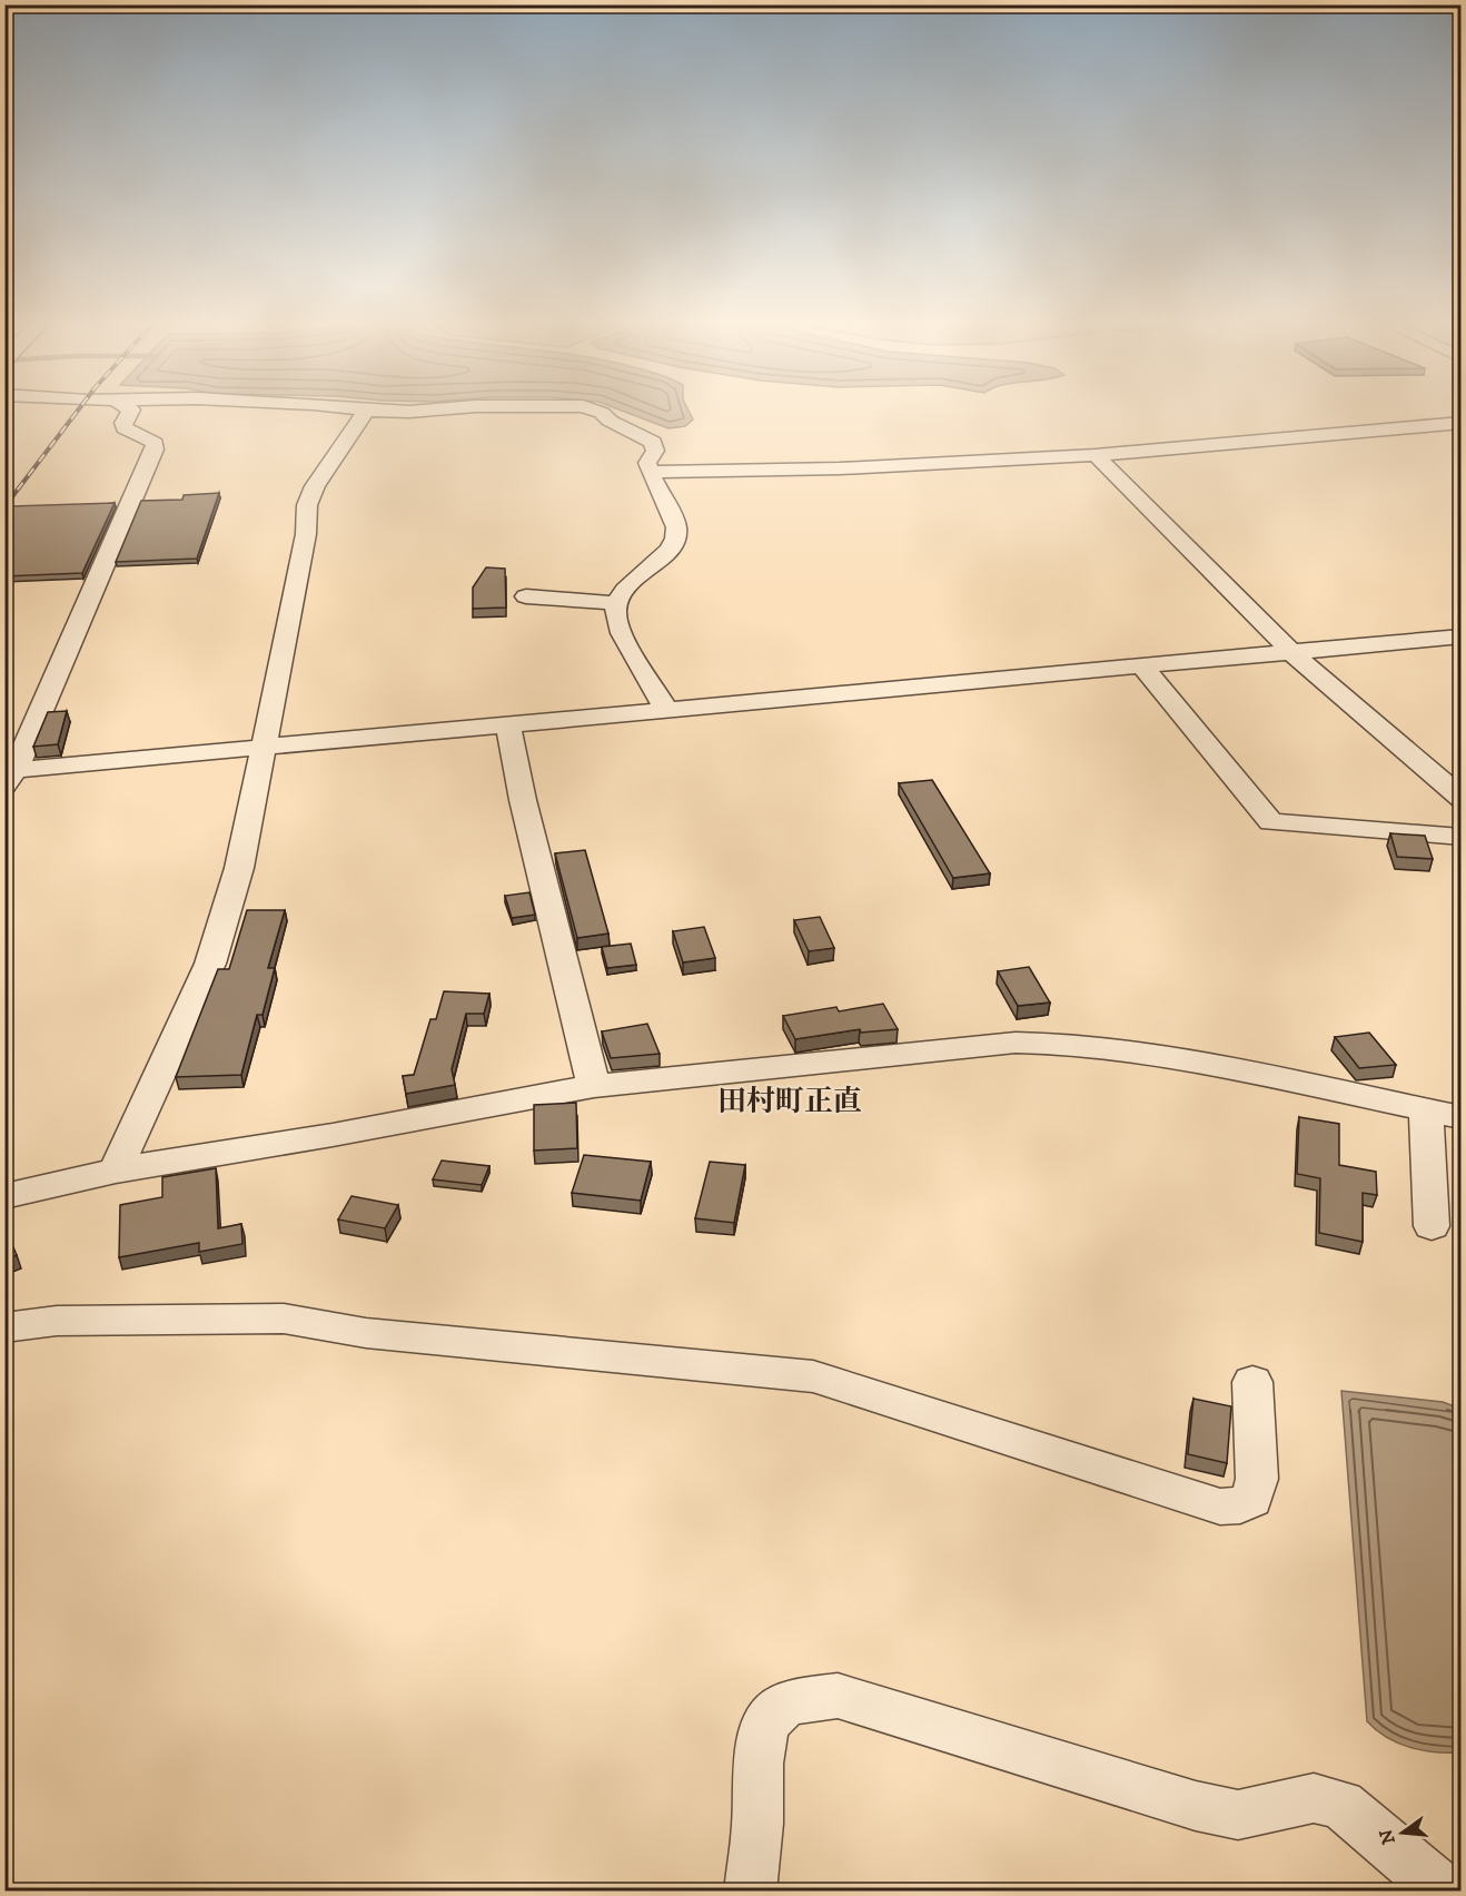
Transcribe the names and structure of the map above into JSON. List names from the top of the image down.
{
  "districts": ["田村町正直"],
  "north": "left"
}
